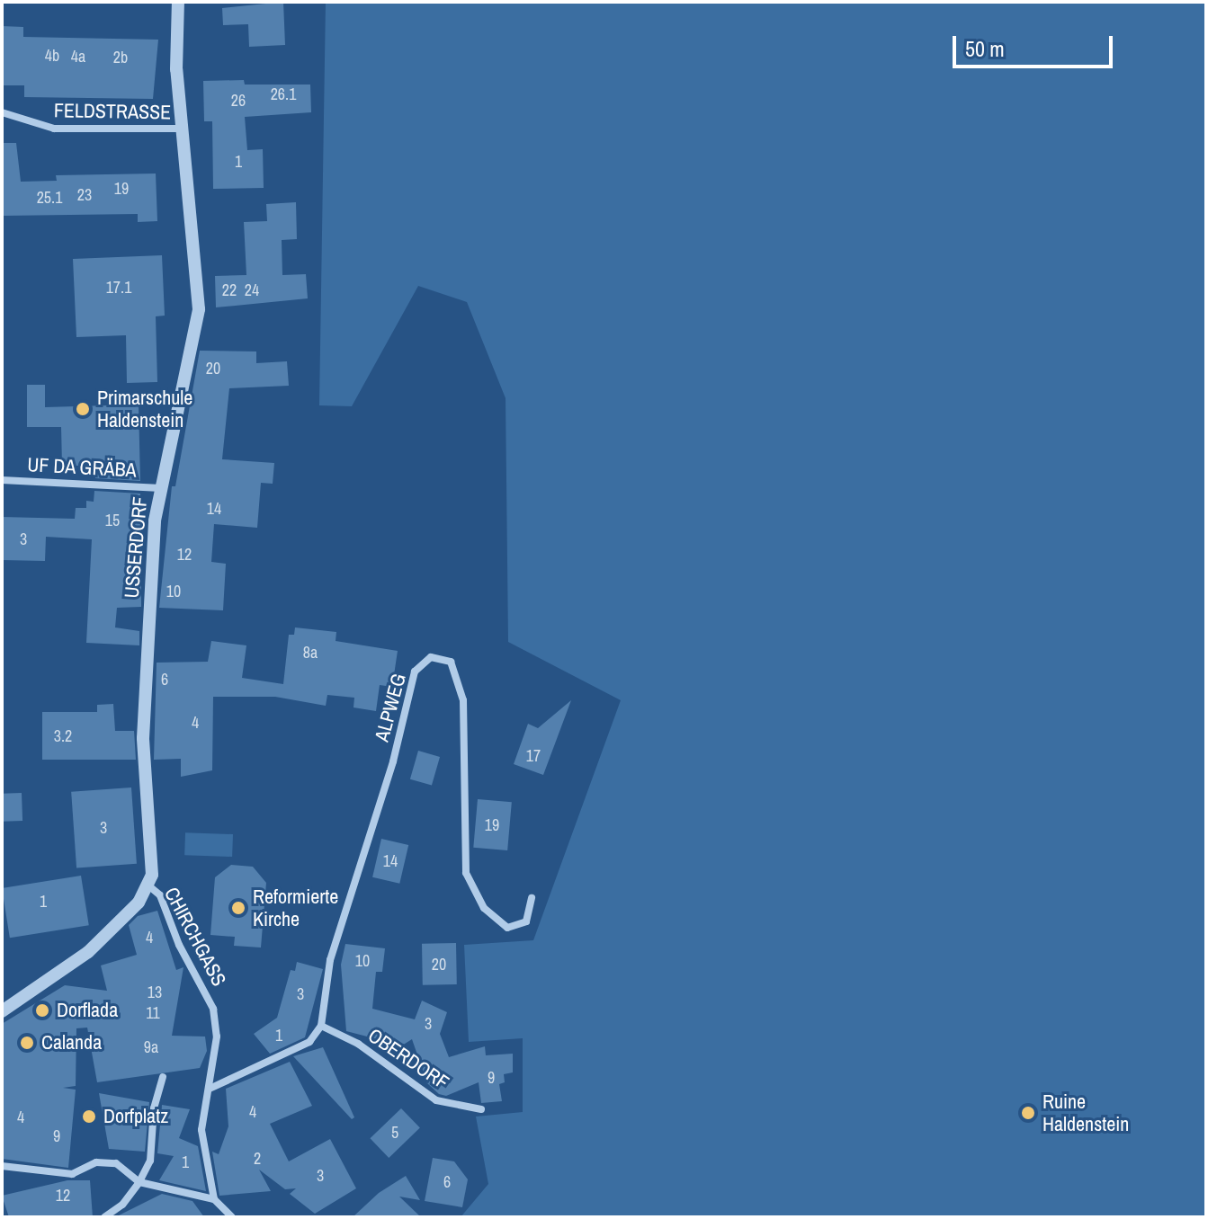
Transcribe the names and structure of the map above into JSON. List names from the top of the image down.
{
  "streets": {
    "street": [
      "FELDSTRASSE",
      "UF DA GRÄBA",
      "USSERDORF",
      "ALPWEG",
      "CHIRCHGASS",
      "OBERDORF"
    ]
  },
  "crossings": [
    ["FELDSTRASSE", "USSERDORF"],
    ["UF DA GRÄBA", "USSERDORF"],
    ["USSERDORF", "CHIRCHGASS"],
    ["ALPWEG", "OBERDORF"]
  ],
  "places": [
    "Primarschule Haldenstein",
    "Reformierte Kirche",
    "Dorflada",
    "Calanda",
    "Ruine Haldenstein",
    "Dorfplatz"
  ],
  "house_numbers": [
    "4b",
    "4a",
    "2b",
    "26.1",
    "26",
    "1",
    "19",
    "23",
    "25.1",
    "17.1",
    "22",
    "24",
    "20",
    "14",
    "15",
    "3",
    "12",
    "10",
    "8a",
    "6",
    "4",
    "3.2",
    "17",
    "19",
    "3",
    "14",
    "1",
    "4",
    "10",
    "20",
    "13",
    "3",
    "11",
    "3",
    "1",
    "9a",
    "9",
    "4",
    "4",
    "5",
    "9",
    "2",
    "1",
    "3",
    "6",
    "12"
  ],
  "scale_bar": "50 m"
}
